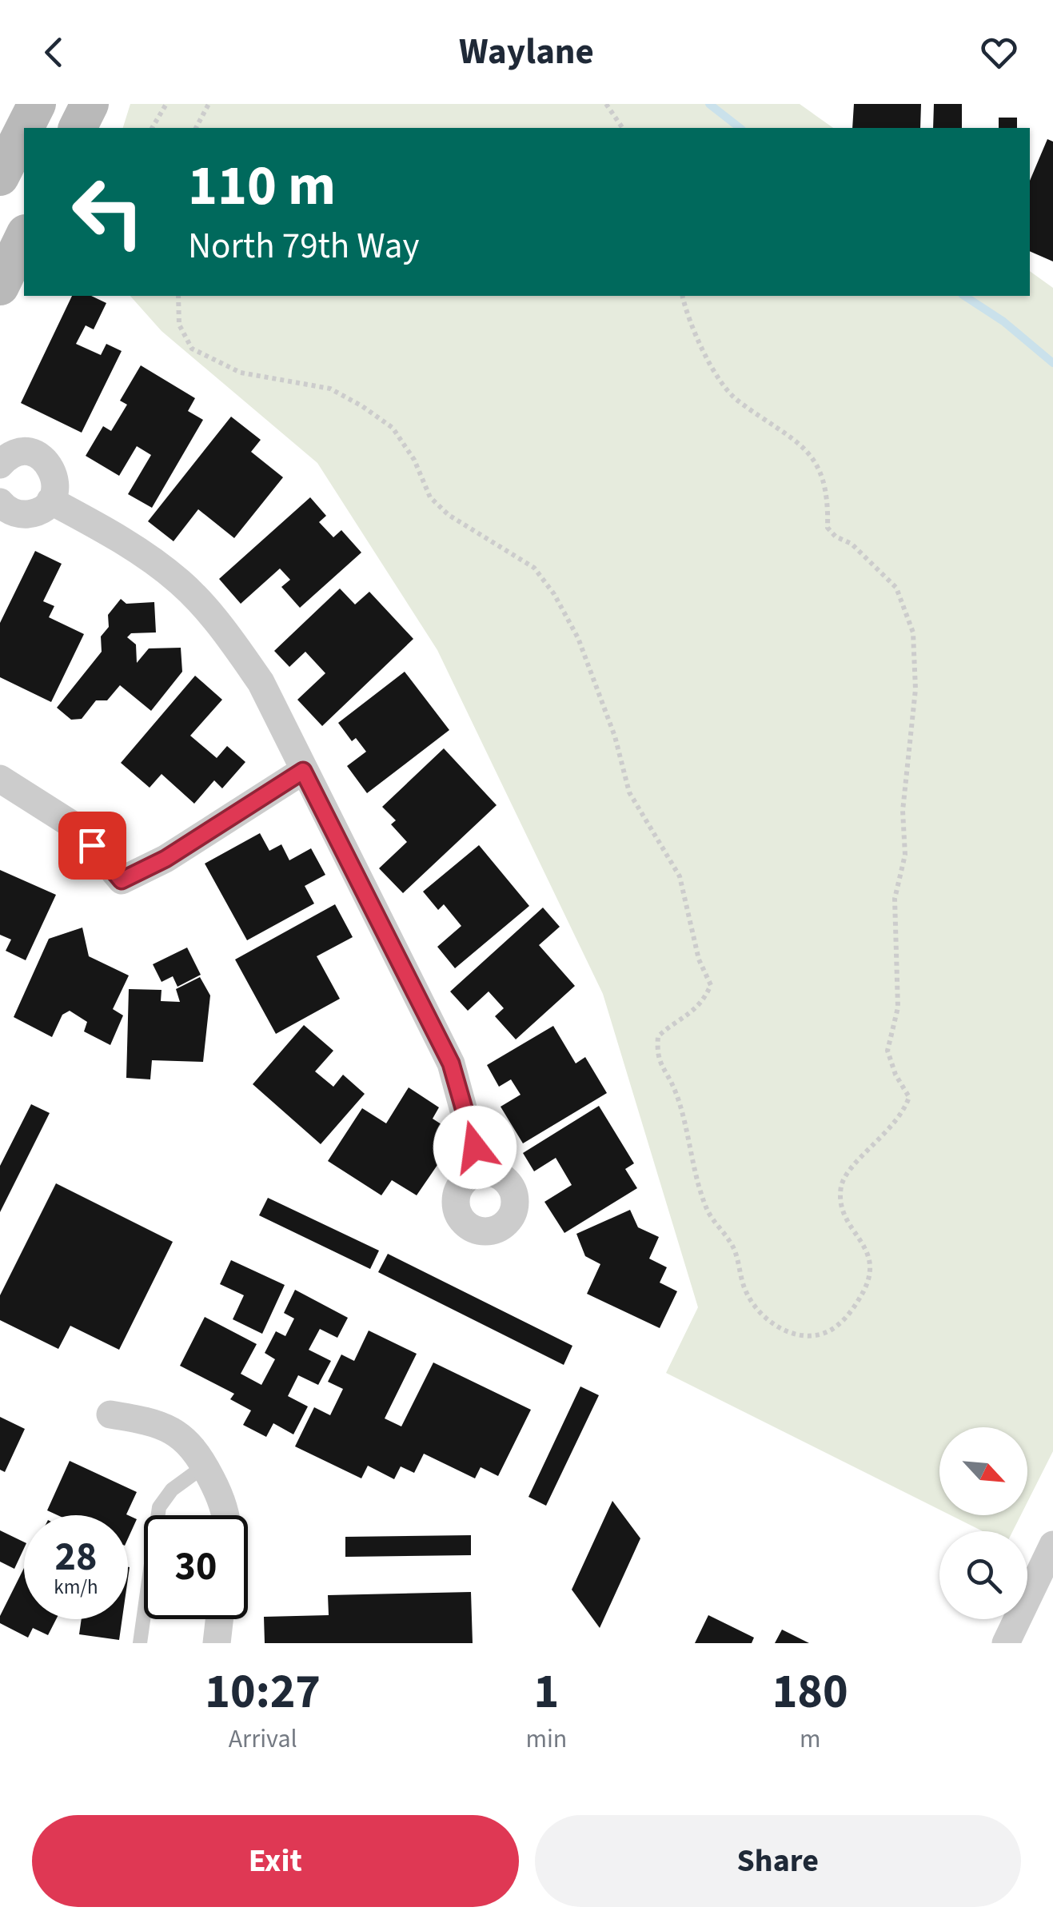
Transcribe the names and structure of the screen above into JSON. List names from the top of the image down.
{
  "north": "bottom right",
  "page": {
    "header": "Waylane",
    "turn": ["110 m", "North 79th Way"],
    "speed": "28 km/h",
    "limit": "30",
    "eta": [
      "10:27",
      "Arrival",
      "1",
      "min",
      "180",
      "m"
    ],
    "buttons": ["Exit", "Share"]
  }
}
